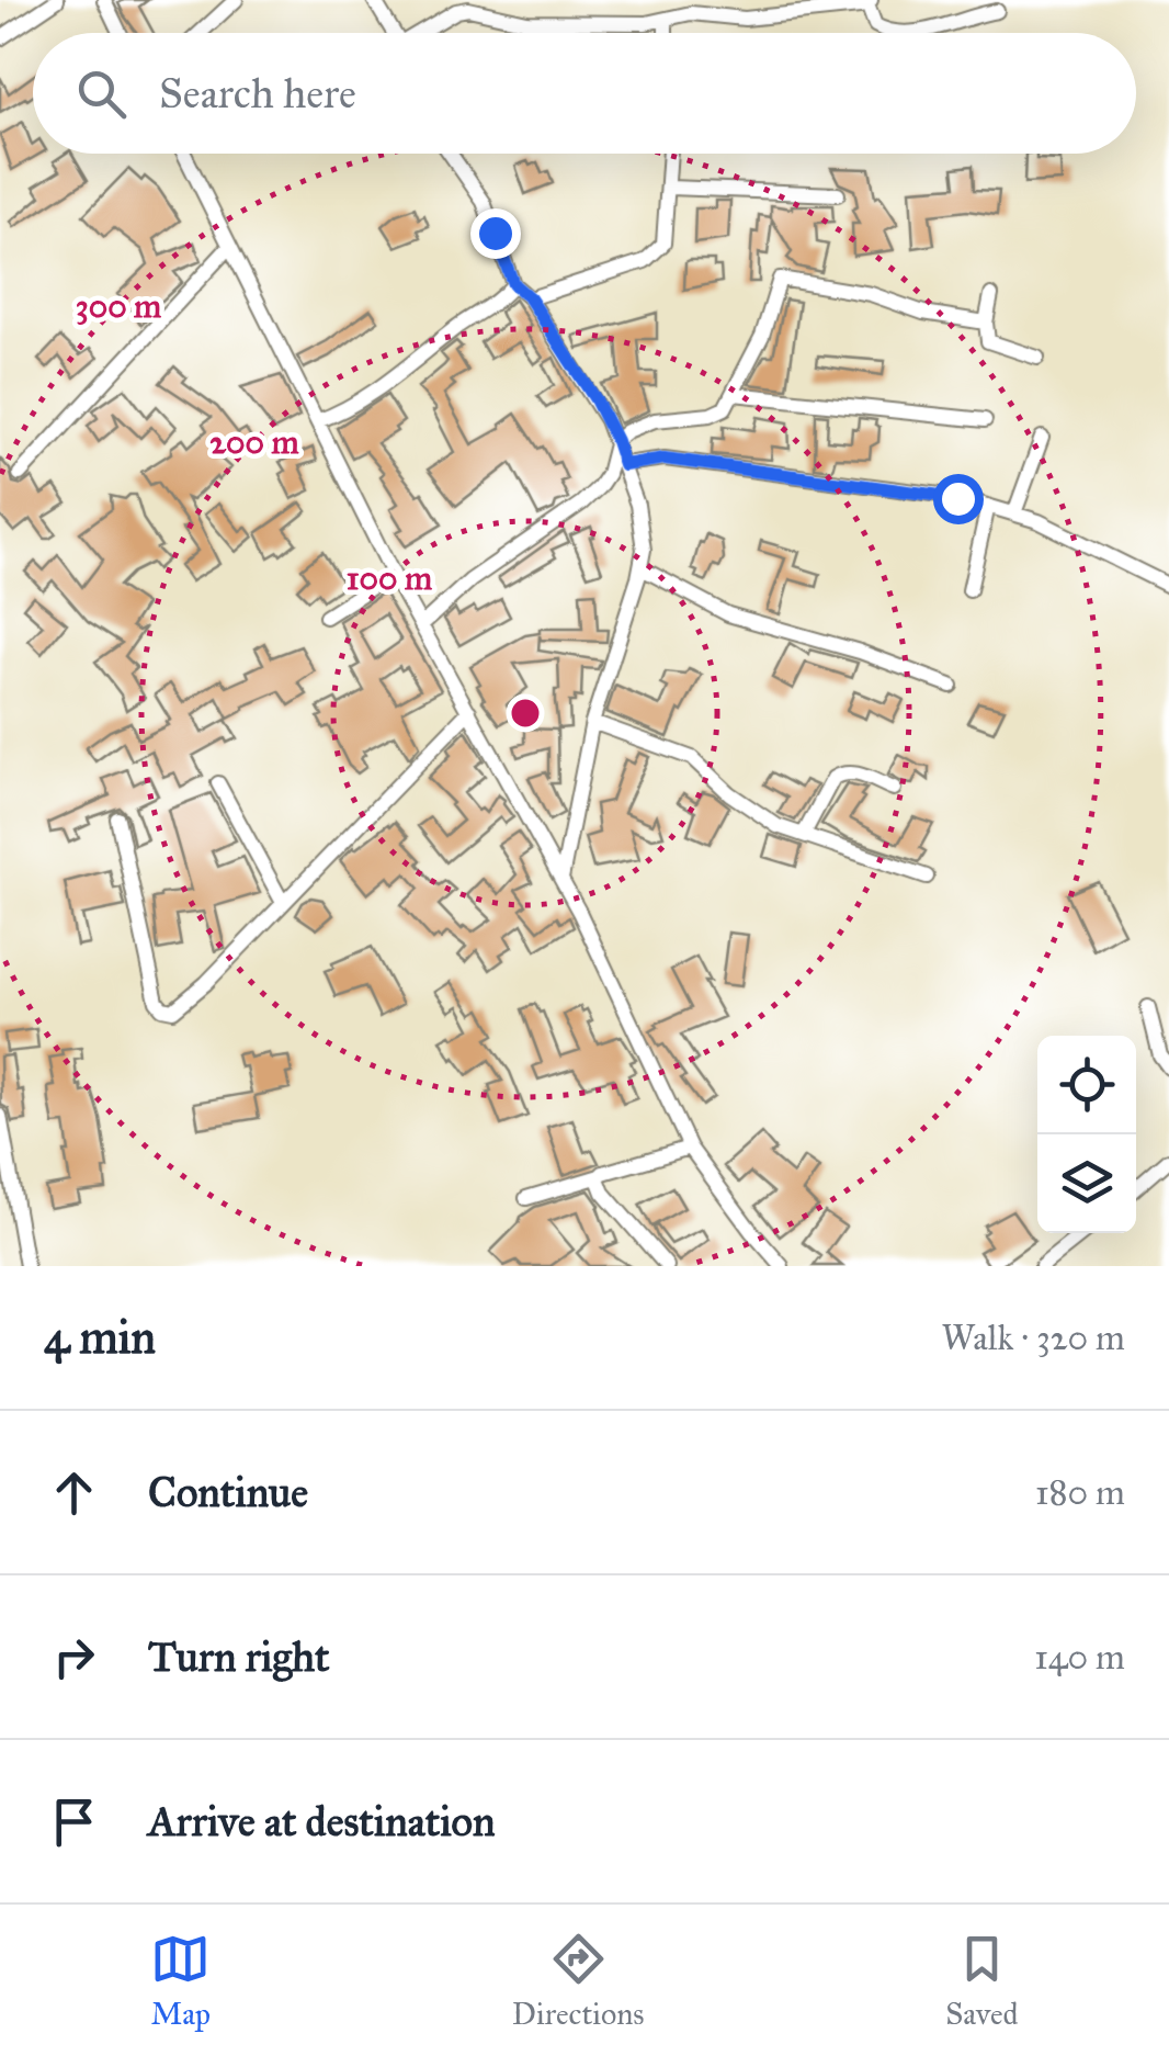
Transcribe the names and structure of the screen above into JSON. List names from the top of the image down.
{
  "page": {
    "search": "Search here",
    "heading": ["4 min", "Walk · 320 m"],
    "list": [
      ["Continue", "180 m"],
      ["Turn right", "140 m"],
      "Arrive at destination"
    ],
    "nav": ["Map", "Directions", "Saved"]
  },
  "rings": ["300 m", "200 m", "100 m"]
}
